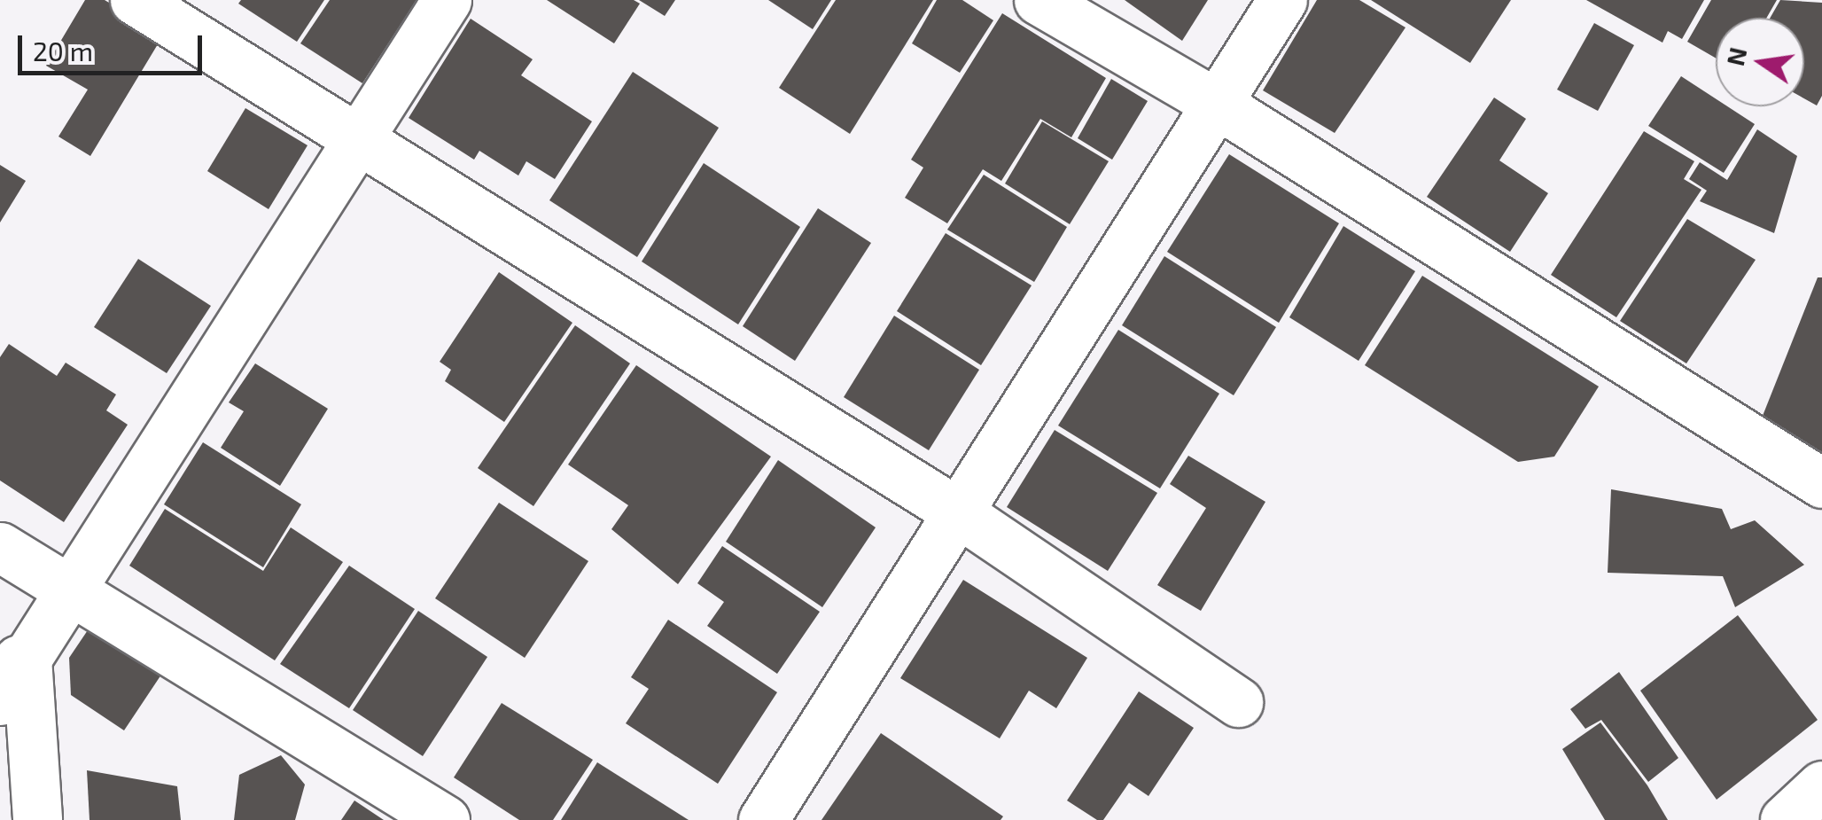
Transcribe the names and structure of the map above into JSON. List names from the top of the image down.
{
  "scale_bar": "20 m",
  "north": "left"
}
